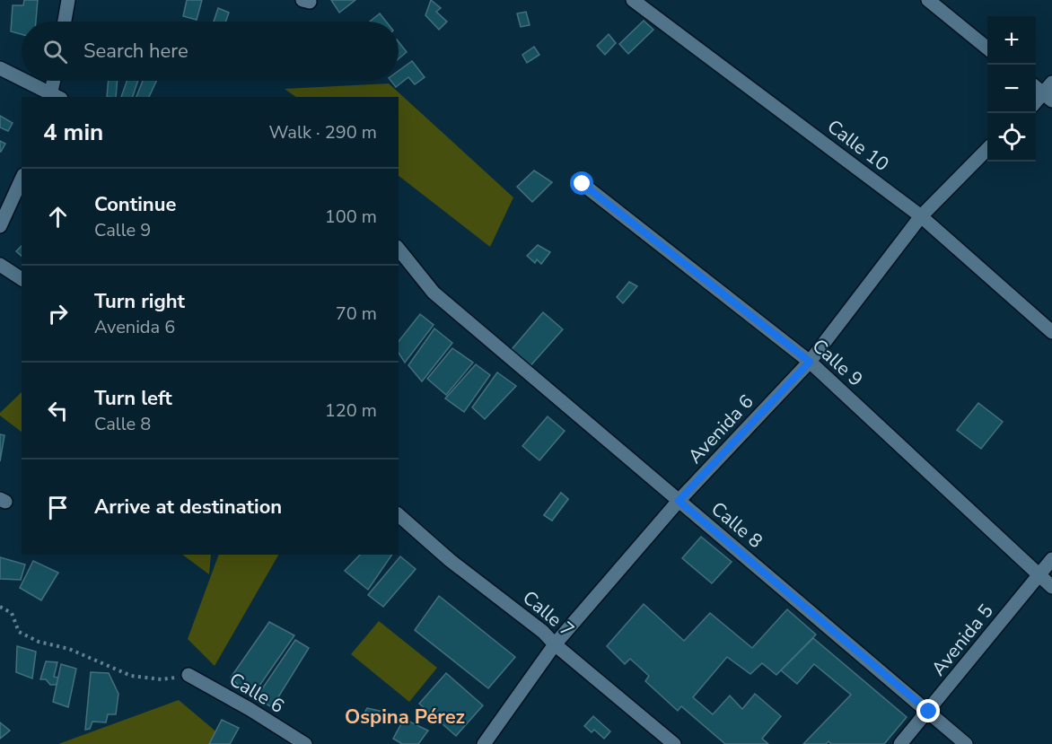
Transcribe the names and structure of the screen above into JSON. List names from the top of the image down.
{
  "streets": {
    "street": [
      "Calle 10",
      "Calle 9",
      "Avenida 6",
      "Calle 8",
      "Calle 7",
      "Avenida 5",
      "Calle 6"
    ]
  },
  "crossings": [
    ["Calle 10", "Avenida 6"],
    ["Calle 9", "Avenida 6"],
    ["Calle 9", "Avenida 5"],
    ["Avenida 6", "Calle 8"],
    ["Avenida 6", "Calle 7"],
    ["Calle 8", "Avenida 5"]
  ],
  "districts": ["Ospina Pérez"],
  "page": {
    "map_buttons": ["+", "−"],
    "search": "Search here",
    "heading": ["4 min", "Walk · 290 m"],
    "list": [
      ["Continue", "Calle 9", "100 m"],
      ["Turn right", "Avenida 6", "70 m"],
      ["Turn left", "Calle 8", "120 m"],
      "Arrive at destination"
    ]
  }
}
